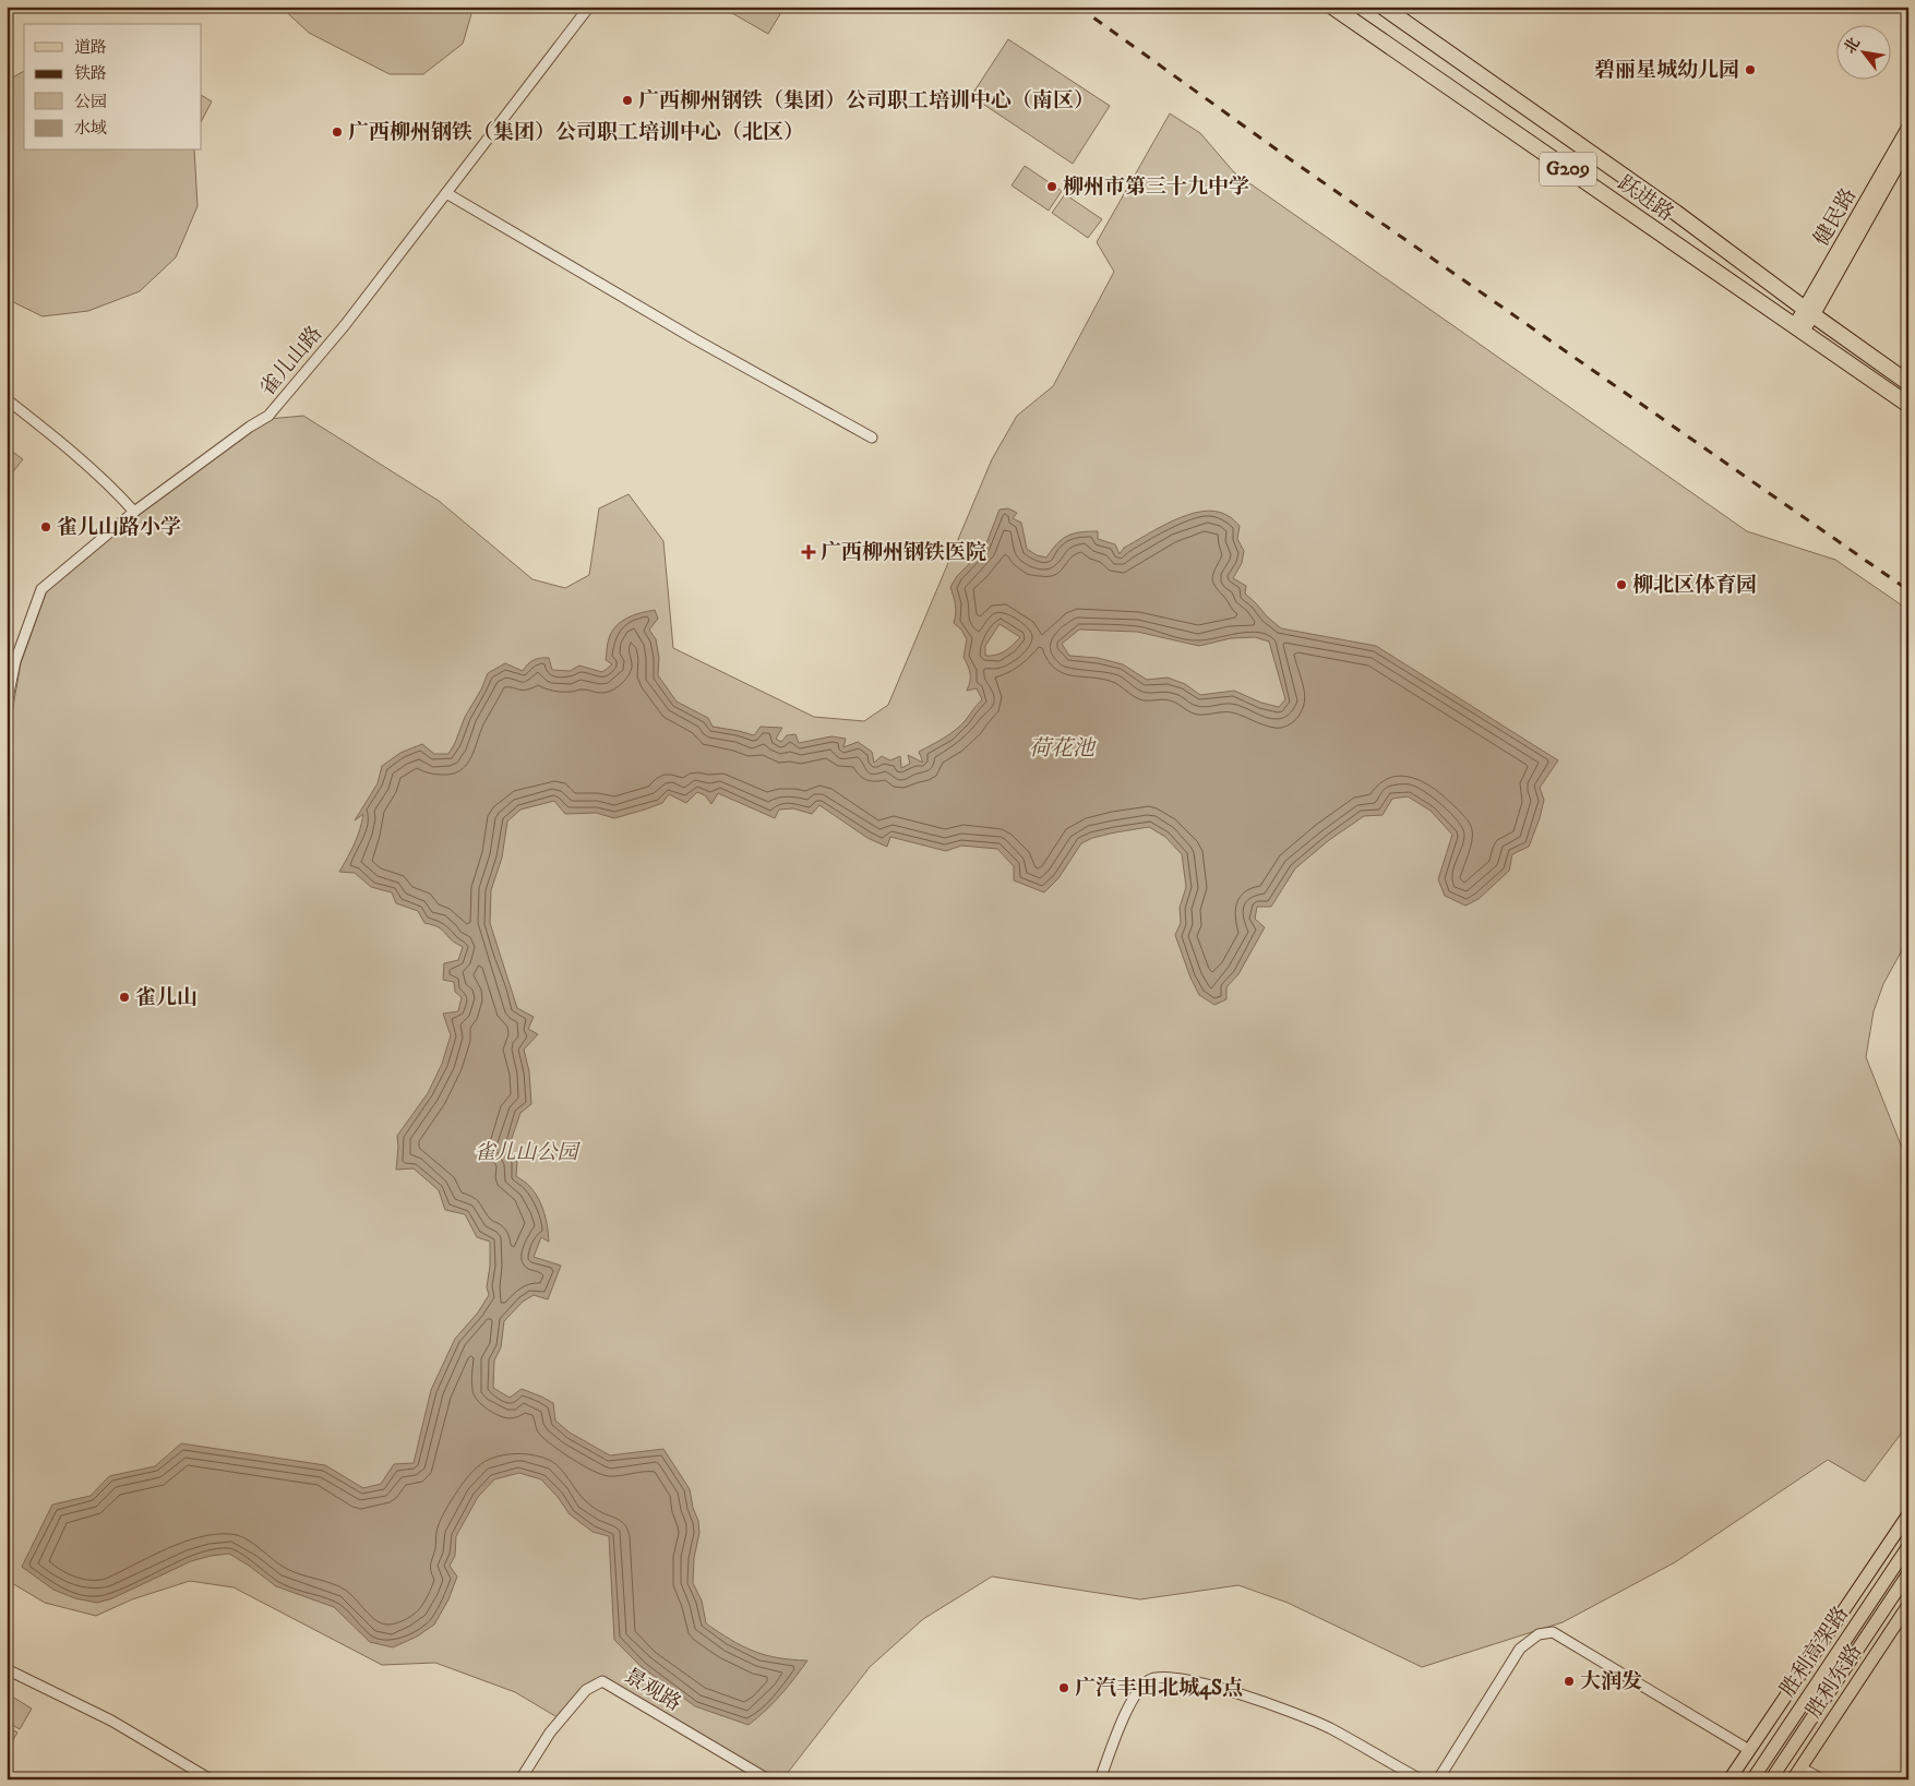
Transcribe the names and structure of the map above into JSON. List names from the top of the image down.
{
  "streets": {
    "highway": ["G209", "跃进路"],
    "main road": ["健民路", "胜利高架路", "胜利东路"],
    "street": ["雀儿山路", "景观路"]
  },
  "crossings": [
    ["跃进路", "健民路"]
  ],
  "water": ["荷花池"],
  "parks": ["雀儿山公园"],
  "places": {
    "other": [
      "碧丽星城幼儿园",
      "广西柳州钢铁（集团）公司职工培训中心（南区）",
      "广西柳州钢铁（集团）公司职工培训中心（北区）",
      "柳州市第三十九中学",
      "雀儿山路小学",
      "柳北区体育园",
      "雀儿山",
      "大润发",
      "广汽丰田北城4S点"
    ],
    "health": ["广西柳州钢铁医院"]
  },
  "legend": [
    "道路",
    "铁路",
    "公园",
    "水域"
  ],
  "north": "top left"
}
